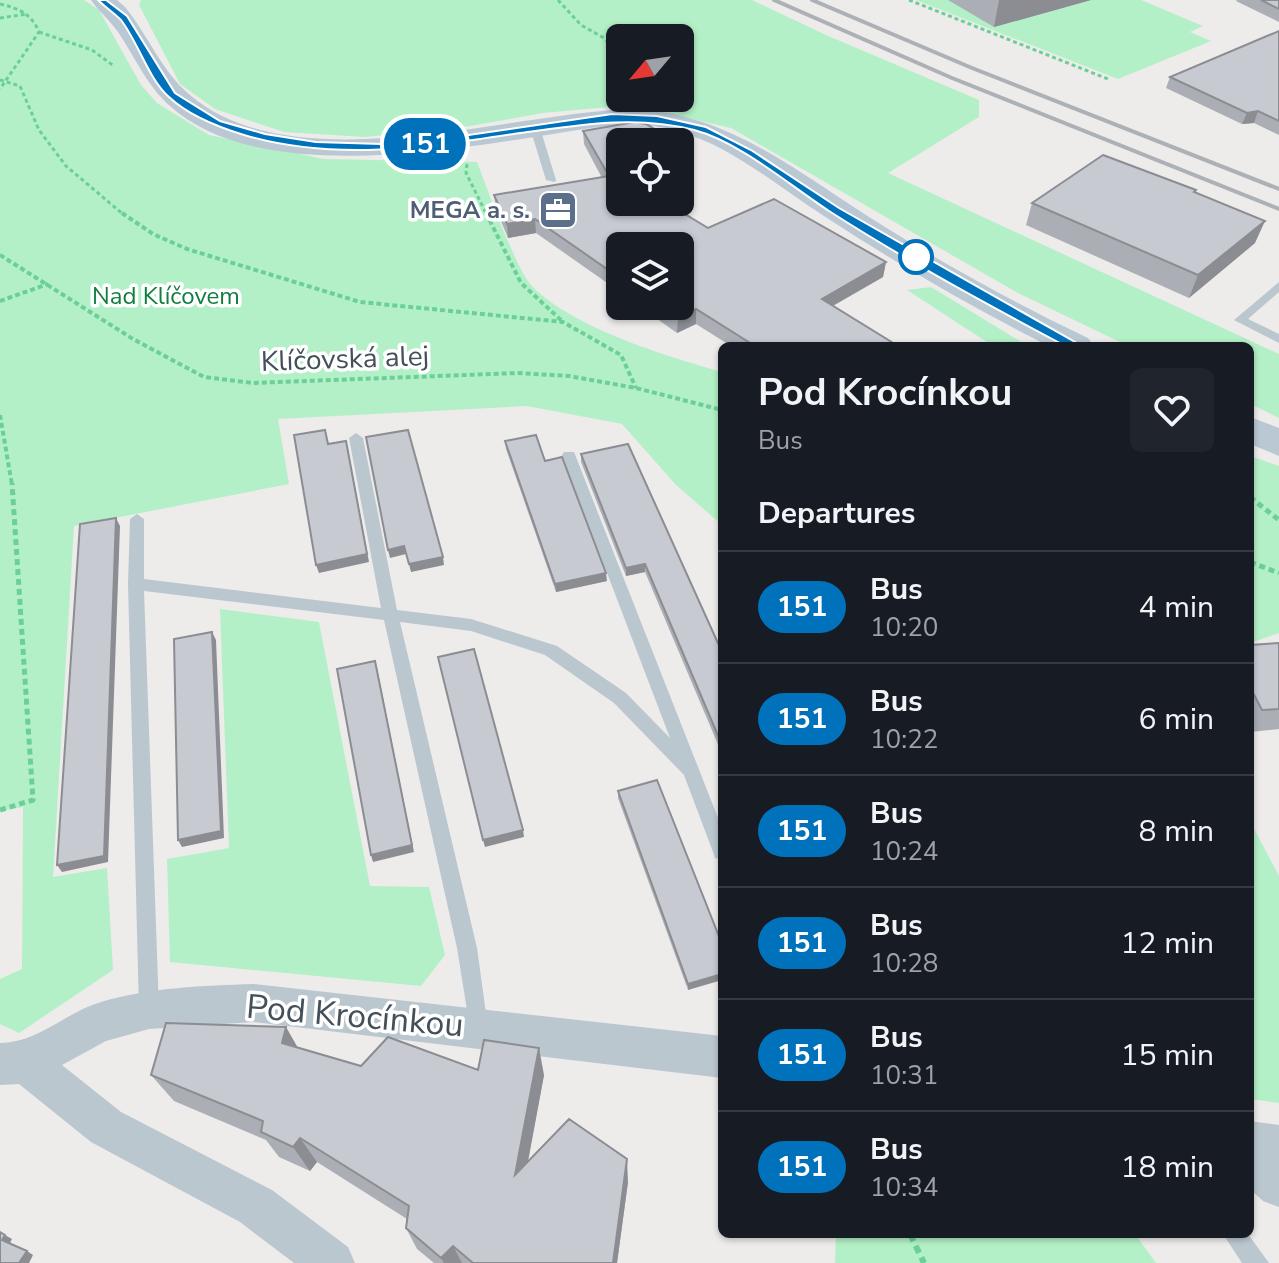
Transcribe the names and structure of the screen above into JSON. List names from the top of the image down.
{
  "streets": {
    "street": ["Pod Krocínkou"],
    "path": ["Klíčovská alej"]
  },
  "parks": ["Nad Klíčovem"],
  "places": {
    "office": ["MEGA a. s."]
  },
  "lines": ["bus line 151"],
  "north": "bottom left",
  "page": {
    "on_map": "151",
    "heading": [
      ["Pod Krocínkou", "Bus"],
      "Departures"
    ],
    "list": [
      {
        "mark": "151",
        "name": "Bus",
        "note": "10:20",
        "value": "4 min"
      },
      {
        "mark": "151",
        "name": "Bus",
        "note": "10:22",
        "value": "6 min"
      },
      {
        "mark": "151",
        "name": "Bus",
        "note": "10:24",
        "value": "8 min"
      },
      {
        "mark": "151",
        "name": "Bus",
        "note": "10:28",
        "value": "12 min"
      },
      {
        "mark": "151",
        "name": "Bus",
        "note": "10:31",
        "value": "15 min"
      },
      {
        "mark": "151",
        "name": "Bus",
        "note": "10:34",
        "value": "18 min"
      }
    ]
  }
}
